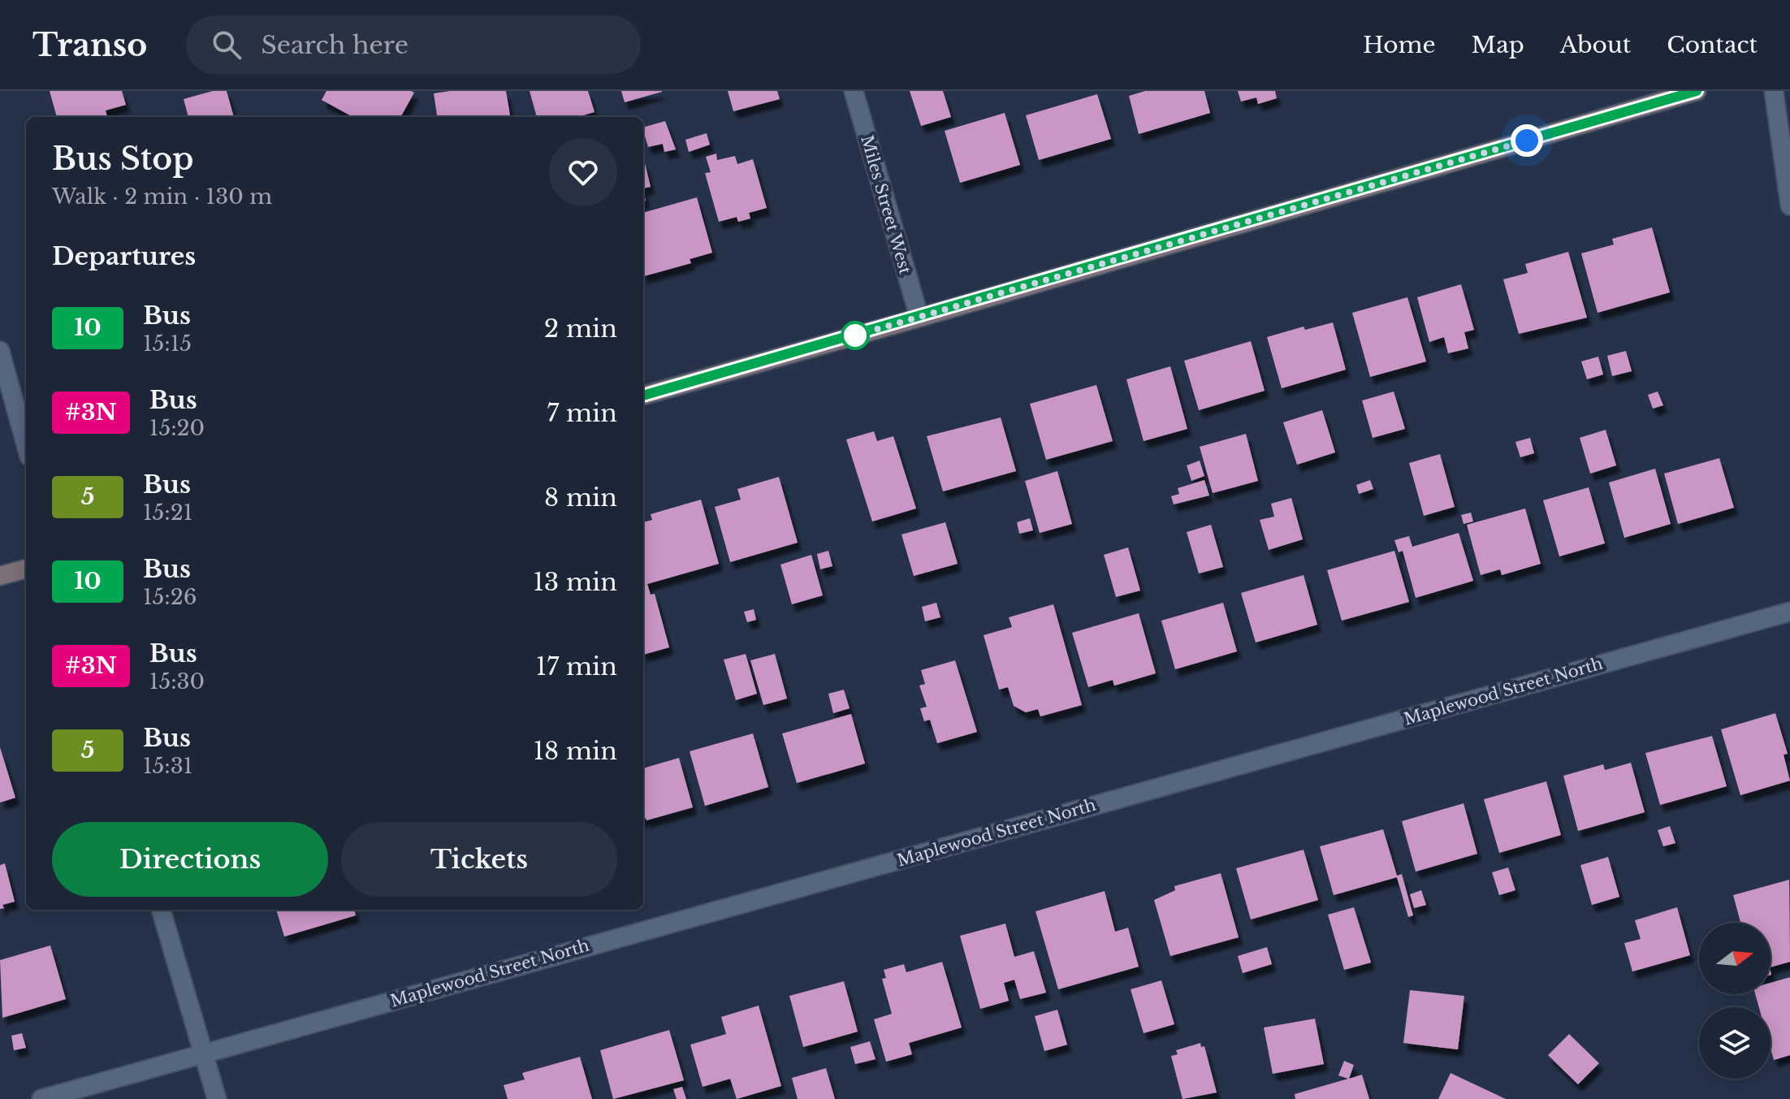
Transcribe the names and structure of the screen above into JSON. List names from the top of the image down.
{
  "streets": {
    "street": ["Miles Street West", "Maplewood Street North"]
  },
  "lines": ["bus line 10"],
  "north": "right",
  "page": {
    "header": "Transo",
    "search": "Search here",
    "nav": [
      "Home",
      "Map",
      "About",
      "Contact"
    ],
    "heading": [
      ["Bus Stop", "Walk · 2 min · 130 m"],
      "Departures"
    ],
    "list": [
      {
        "mark": "10",
        "name": "Bus",
        "note": "15:15",
        "value": "2 min"
      },
      {
        "mark": "#3N",
        "name": "Bus",
        "note": "15:20",
        "value": "7 min"
      },
      {
        "mark": "5",
        "name": "Bus",
        "note": "15:21",
        "value": "8 min"
      },
      {
        "mark": "10",
        "name": "Bus",
        "note": "15:26",
        "value": "13 min"
      },
      {
        "mark": "#3N",
        "name": "Bus",
        "note": "15:30",
        "value": "17 min"
      },
      {
        "mark": "5",
        "name": "Bus",
        "note": "15:31",
        "value": "18 min"
      }
    ],
    "buttons": ["Directions", "Tickets"]
  }
}
